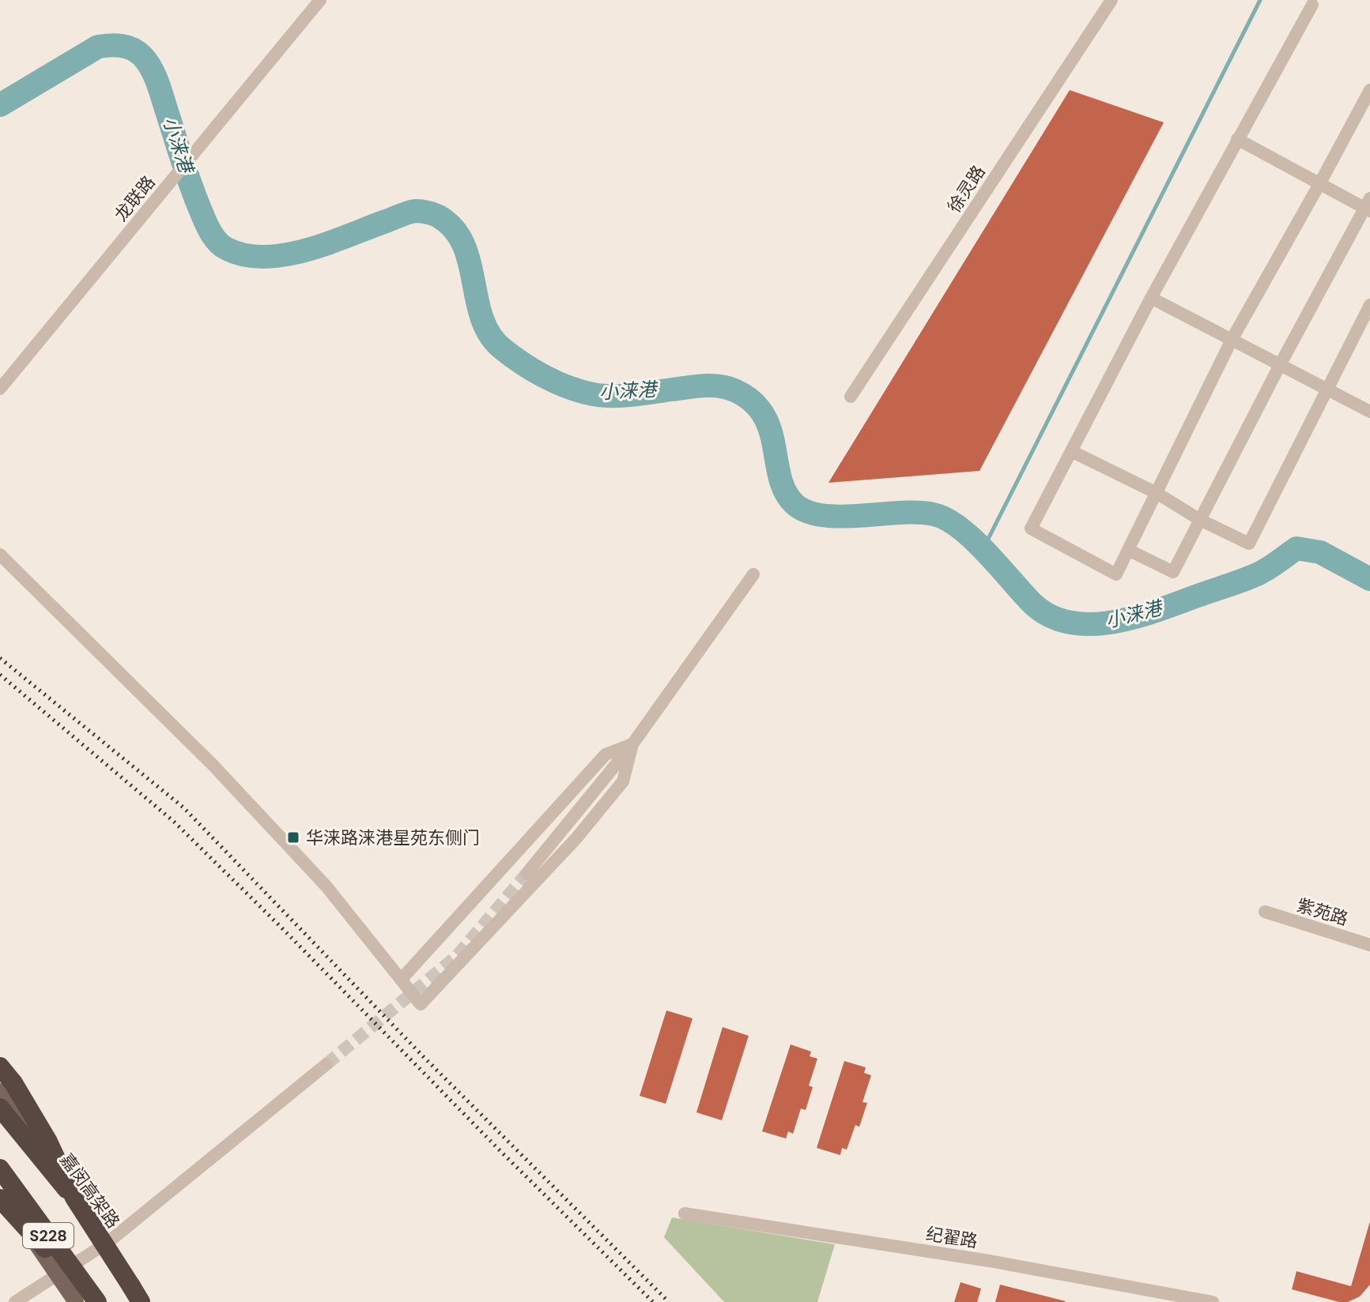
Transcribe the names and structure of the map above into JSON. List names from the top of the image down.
{
  "streets": {
    "highway": ["嘉闵高架路", "S228"],
    "street": [
      "徐灵路",
      "龙联路",
      "紫苑路",
      "纪翟路"
    ]
  },
  "water": ["小涞港"],
  "places": {
    "transit": ["华涞路涞港星苑东侧门"]
  }
}
